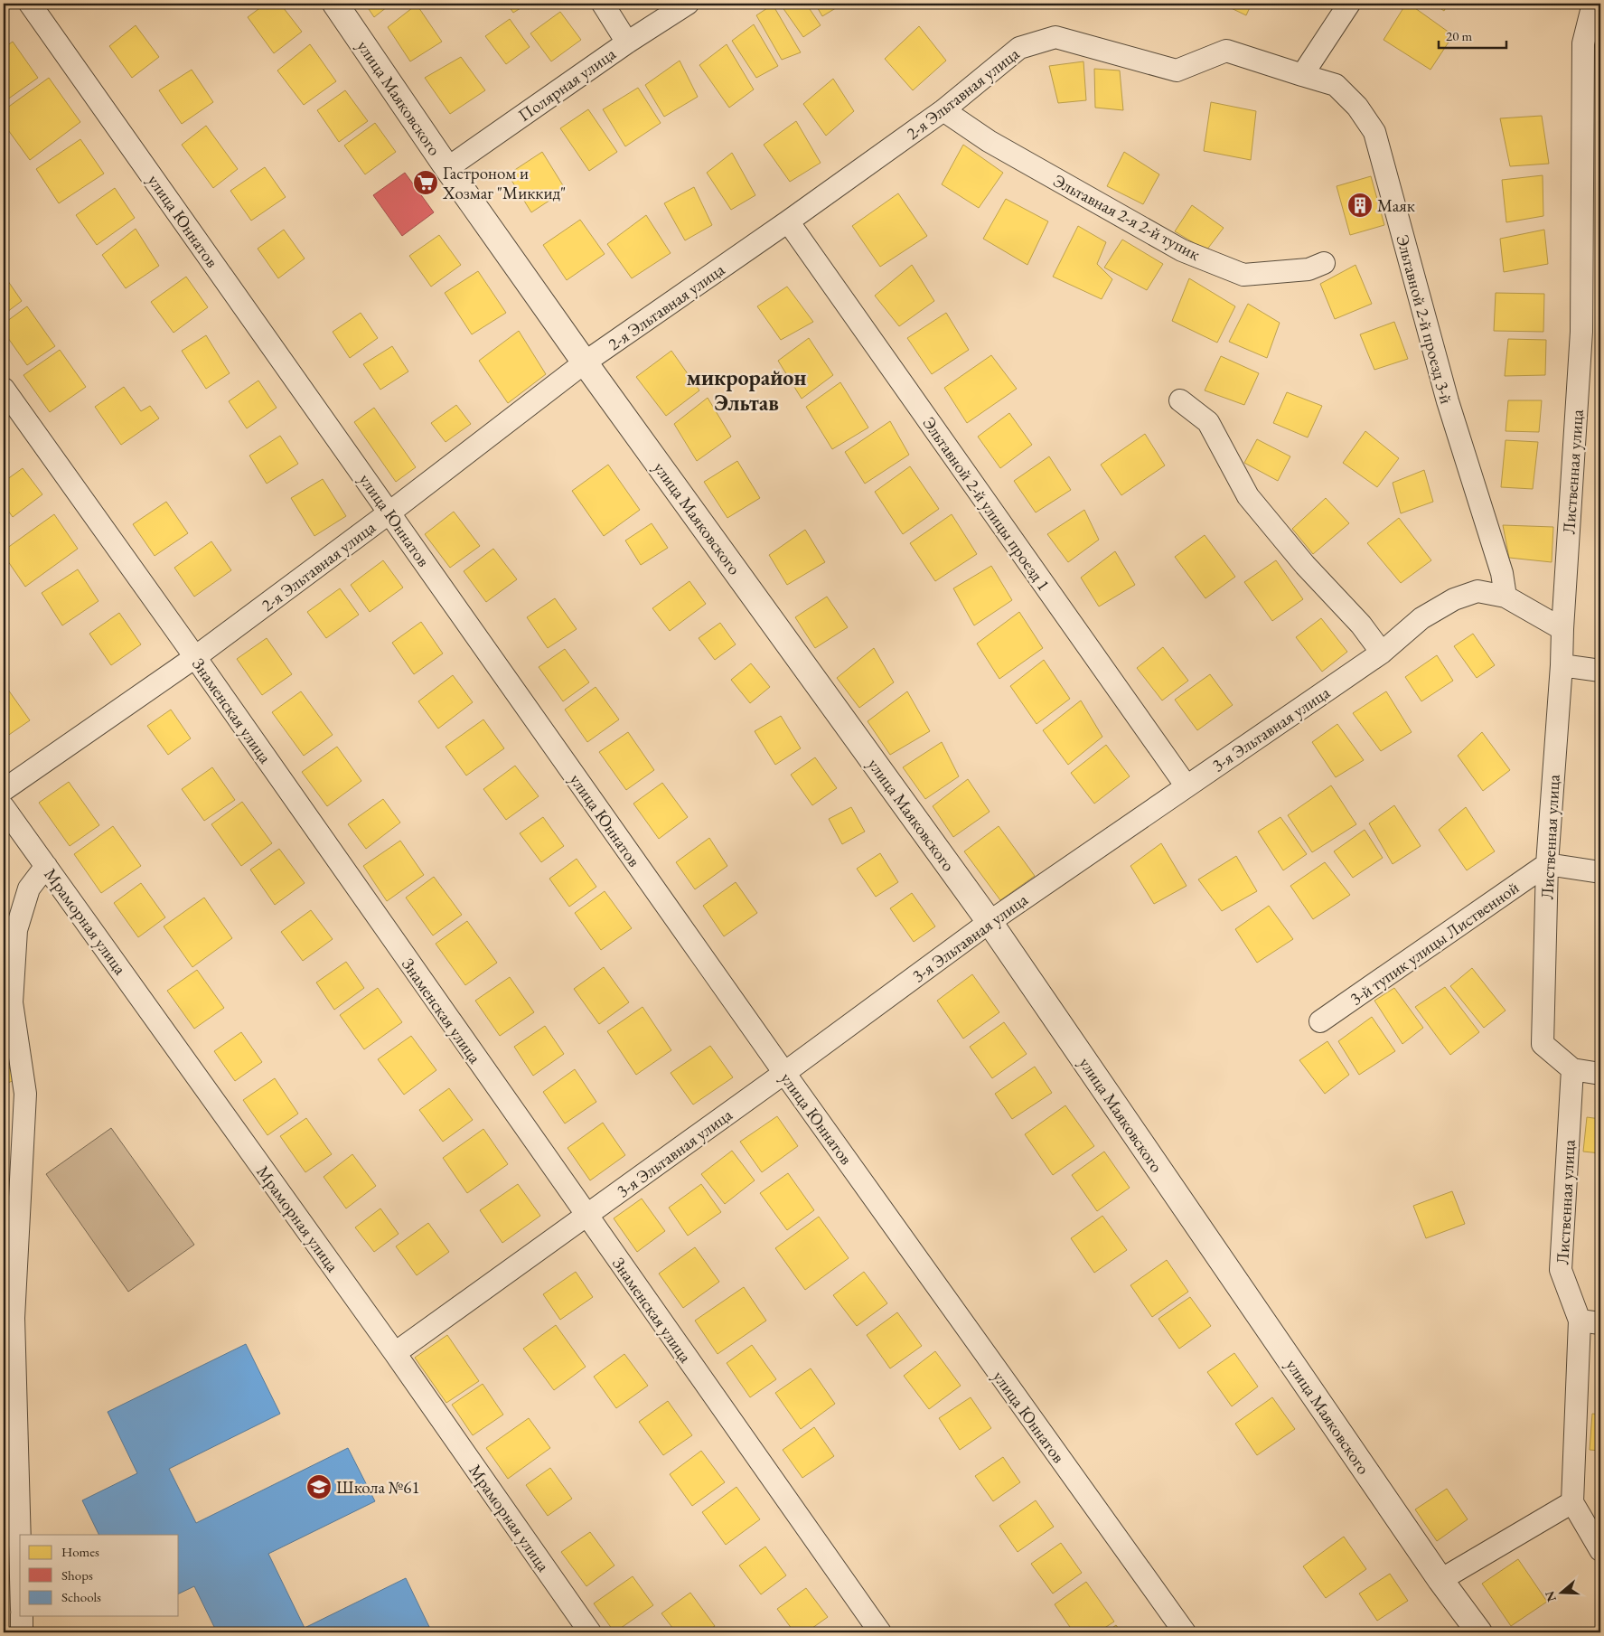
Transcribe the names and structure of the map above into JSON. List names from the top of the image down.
{
  "streets": {
    "street": [
      "Полярная улица",
      "2-я Эльтавная улица",
      "улица Маяковского",
      "Эльтавная 2-я 2-й тупик",
      "улица Юннатов",
      "Эльтавной 2-й проезд 3-й",
      "Лиственная улица",
      "Эльтавной 2-й улицы проезд 1",
      "Знаменская улица",
      "3-я Эльтавная улица",
      "Мраморная улица",
      "3-й тупик улицы Лиственной"
    ]
  },
  "crossings": [
    ["Полярная улица", "улица Маяковского"],
    ["2-я Эльтавная улица", "улица Маяковского"],
    ["2-я Эльтавная улица", "Эльтавная 2-я 2-й тупик"],
    ["2-я Эльтавная улица", "улица Юннатов"],
    ["2-я Эльтавная улица", "Эльтавной 2-й проезд 3-й"],
    ["2-я Эльтавная улица", "Эльтавной 2-й улицы проезд 1"],
    ["2-я Эльтавная улица", "Знаменская улица"],
    ["улица Маяковского", "3-я Эльтавная улица"],
    ["улица Юннатов", "3-я Эльтавная улица"],
    ["Эльтавной 2-й проезд 3-й", "3-я Эльтавная улица"],
    ["Лиственная улица", "3-я Эльтавная улица"],
    ["Лиственная улица", "3-й тупик улицы Лиственной"],
    ["Эльтавной 2-й улицы проезд 1", "3-я Эльтавная улица"],
    ["Знаменская улица", "3-я Эльтавная улица"],
    ["3-я Эльтавная улица", "Мраморная улица"]
  ],
  "districts": ["микрорайон Эльтав"],
  "places": {
    "supermarket": ["Гастроном и Хозмаг \"Миккид\""],
    "building": ["Маяк"],
    "school or university": ["Школа №61"]
  },
  "legend": ["Homes", "Shops", "Schools"],
  "scale_bar": "20 m",
  "north": "left"
}
